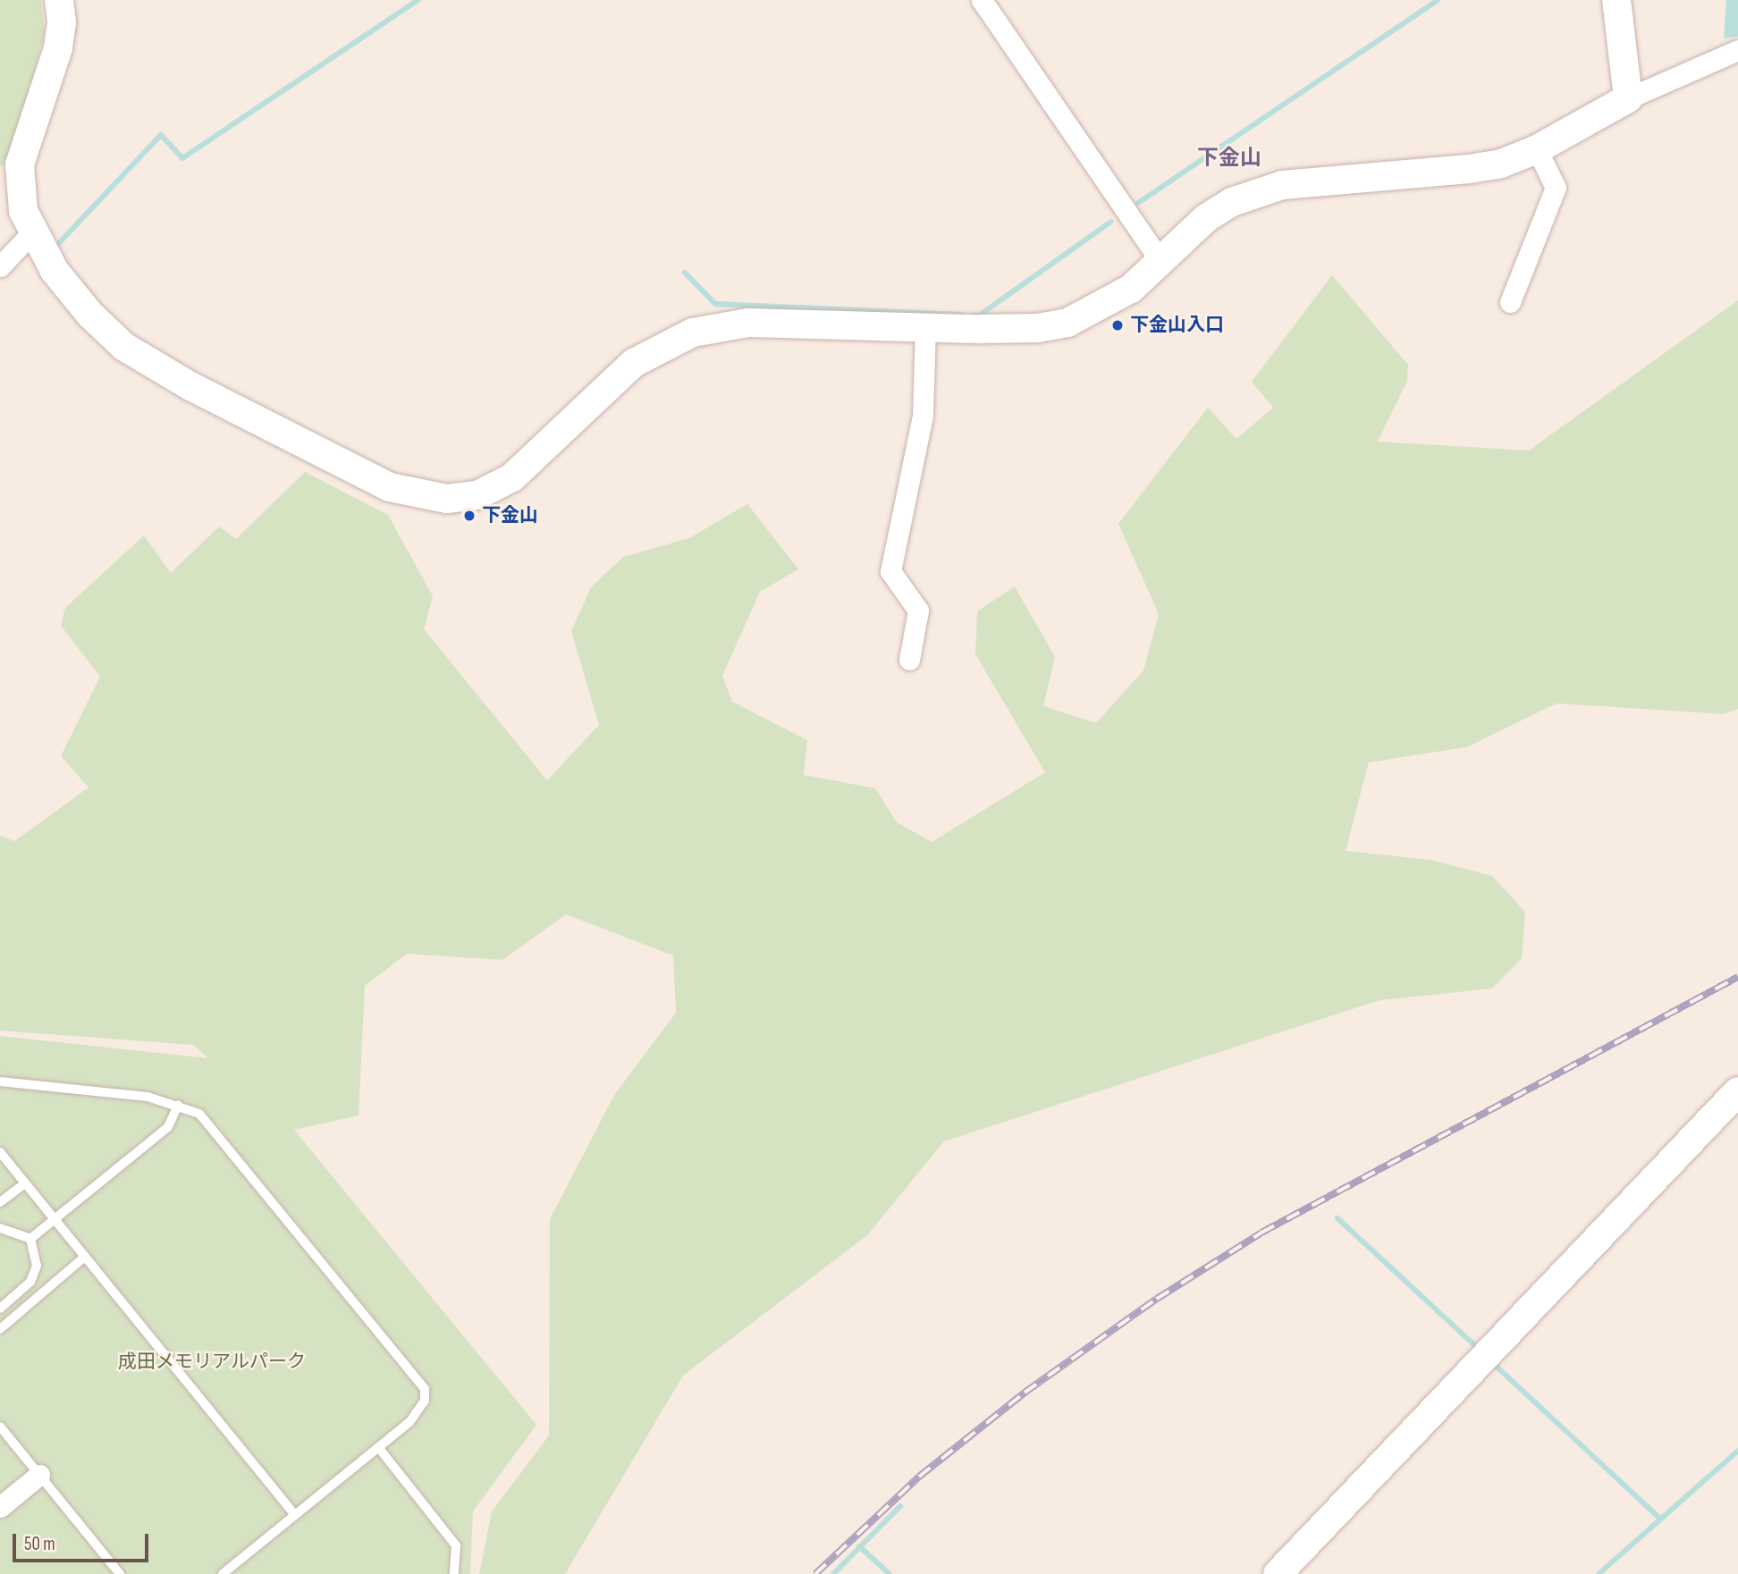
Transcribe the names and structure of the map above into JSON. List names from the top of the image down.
{
  "districts": ["下金山"],
  "parks": ["成田メモリアルパーク"],
  "places": ["下金山入口", "下金山"],
  "scale_bar": "50 m"
}
